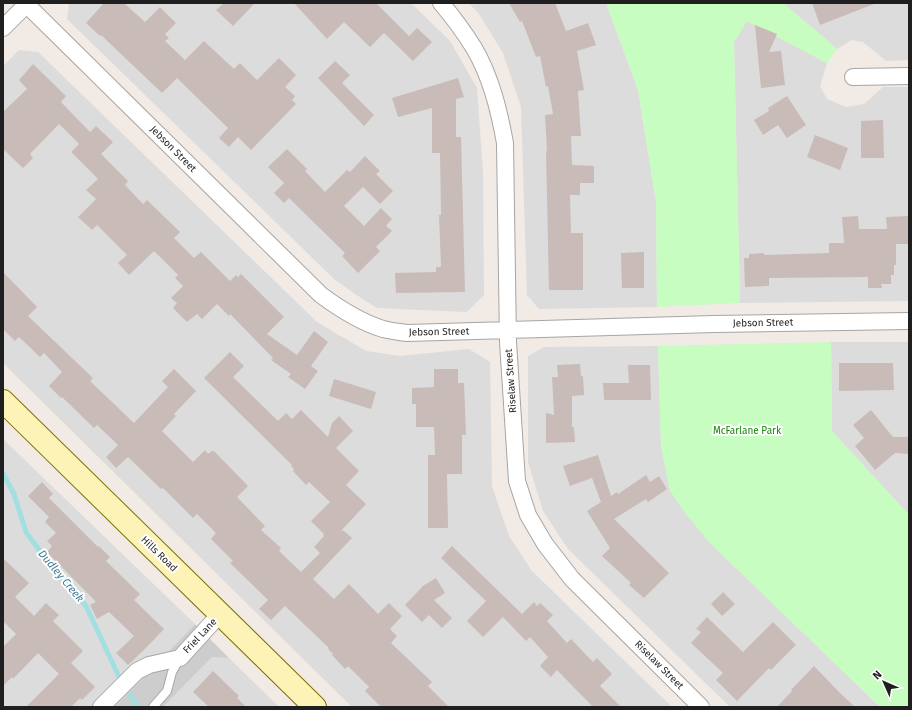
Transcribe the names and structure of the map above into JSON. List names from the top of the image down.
{
  "streets": {
    "main road": ["Hills Road"],
    "street": ["Jebson Street", "Riselaw Street", "Friel Lane"]
  },
  "crossings": [
    ["Jebson Street", "Riselaw Street"],
    ["Hills Road", "Friel Lane"]
  ],
  "water": ["Dudley Creek"],
  "parks": ["McFarlane Park"],
  "north": "top left"
}
